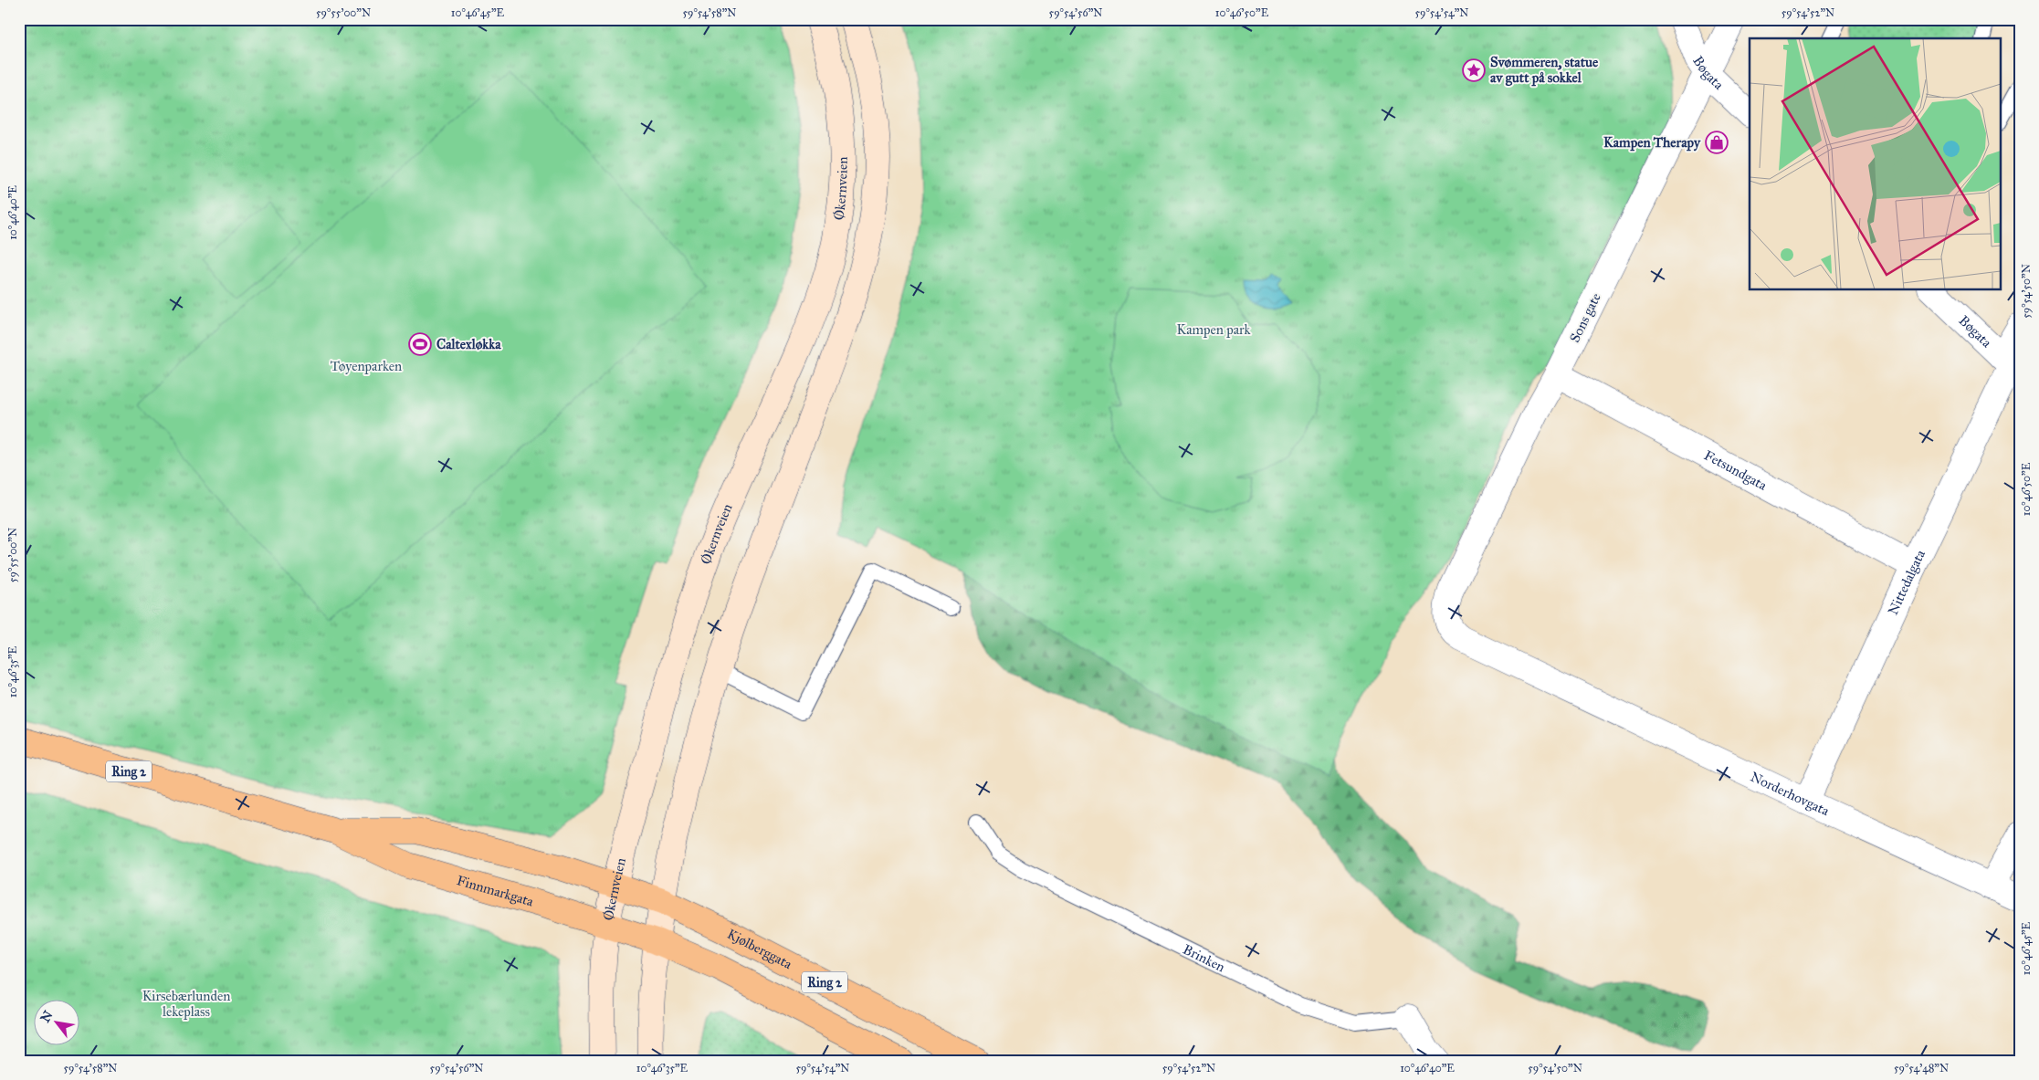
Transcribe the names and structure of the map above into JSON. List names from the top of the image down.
{
  "streets": {
    "main road": [
      "Økernveien",
      "Ring 2",
      "Finnmarkgata",
      "Kjølberggata"
    ],
    "street": [
      "Bøgata",
      "Sons gate",
      "Fetsundgata",
      "Nittedalgata",
      "Norderhovgata",
      "Brinken"
    ]
  },
  "crossings": [
    ["Bøgata", "Sons gate"],
    ["Bøgata", "Nittedalgata"],
    ["Økernveien", "Finnmarkgata"],
    ["Sons gate", "Fetsundgata"],
    ["Sons gate", "Norderhovgata"],
    ["Fetsundgata", "Nittedalgata"],
    ["Nittedalgata", "Norderhovgata"],
    ["Ring 2", "Finnmarkgata"],
    ["Finnmarkgata", "Kjølberggata"]
  ],
  "parks": ["Kampen park", "Tøyenparken", "Kirsebærlunden lekeplass"],
  "places": {
    "place": ["Svømmeren, statue av gutt på sokkel"],
    "shop": ["Kampen Therapy"],
    "sports": ["Caltexløkka"]
  },
  "north": "top left",
  "coordinates": [
    "59°55'00\"N",
    "10°46'45\"E",
    "59°54'58\"N",
    "59°54'56\"N",
    "10°46'50\"E",
    "59°54'54\"N",
    "59°54'52\"N",
    "10°46'40\"E",
    "59°54'50\"N",
    "10°46'35\"E",
    "59°54'48\"N"
  ]
}
